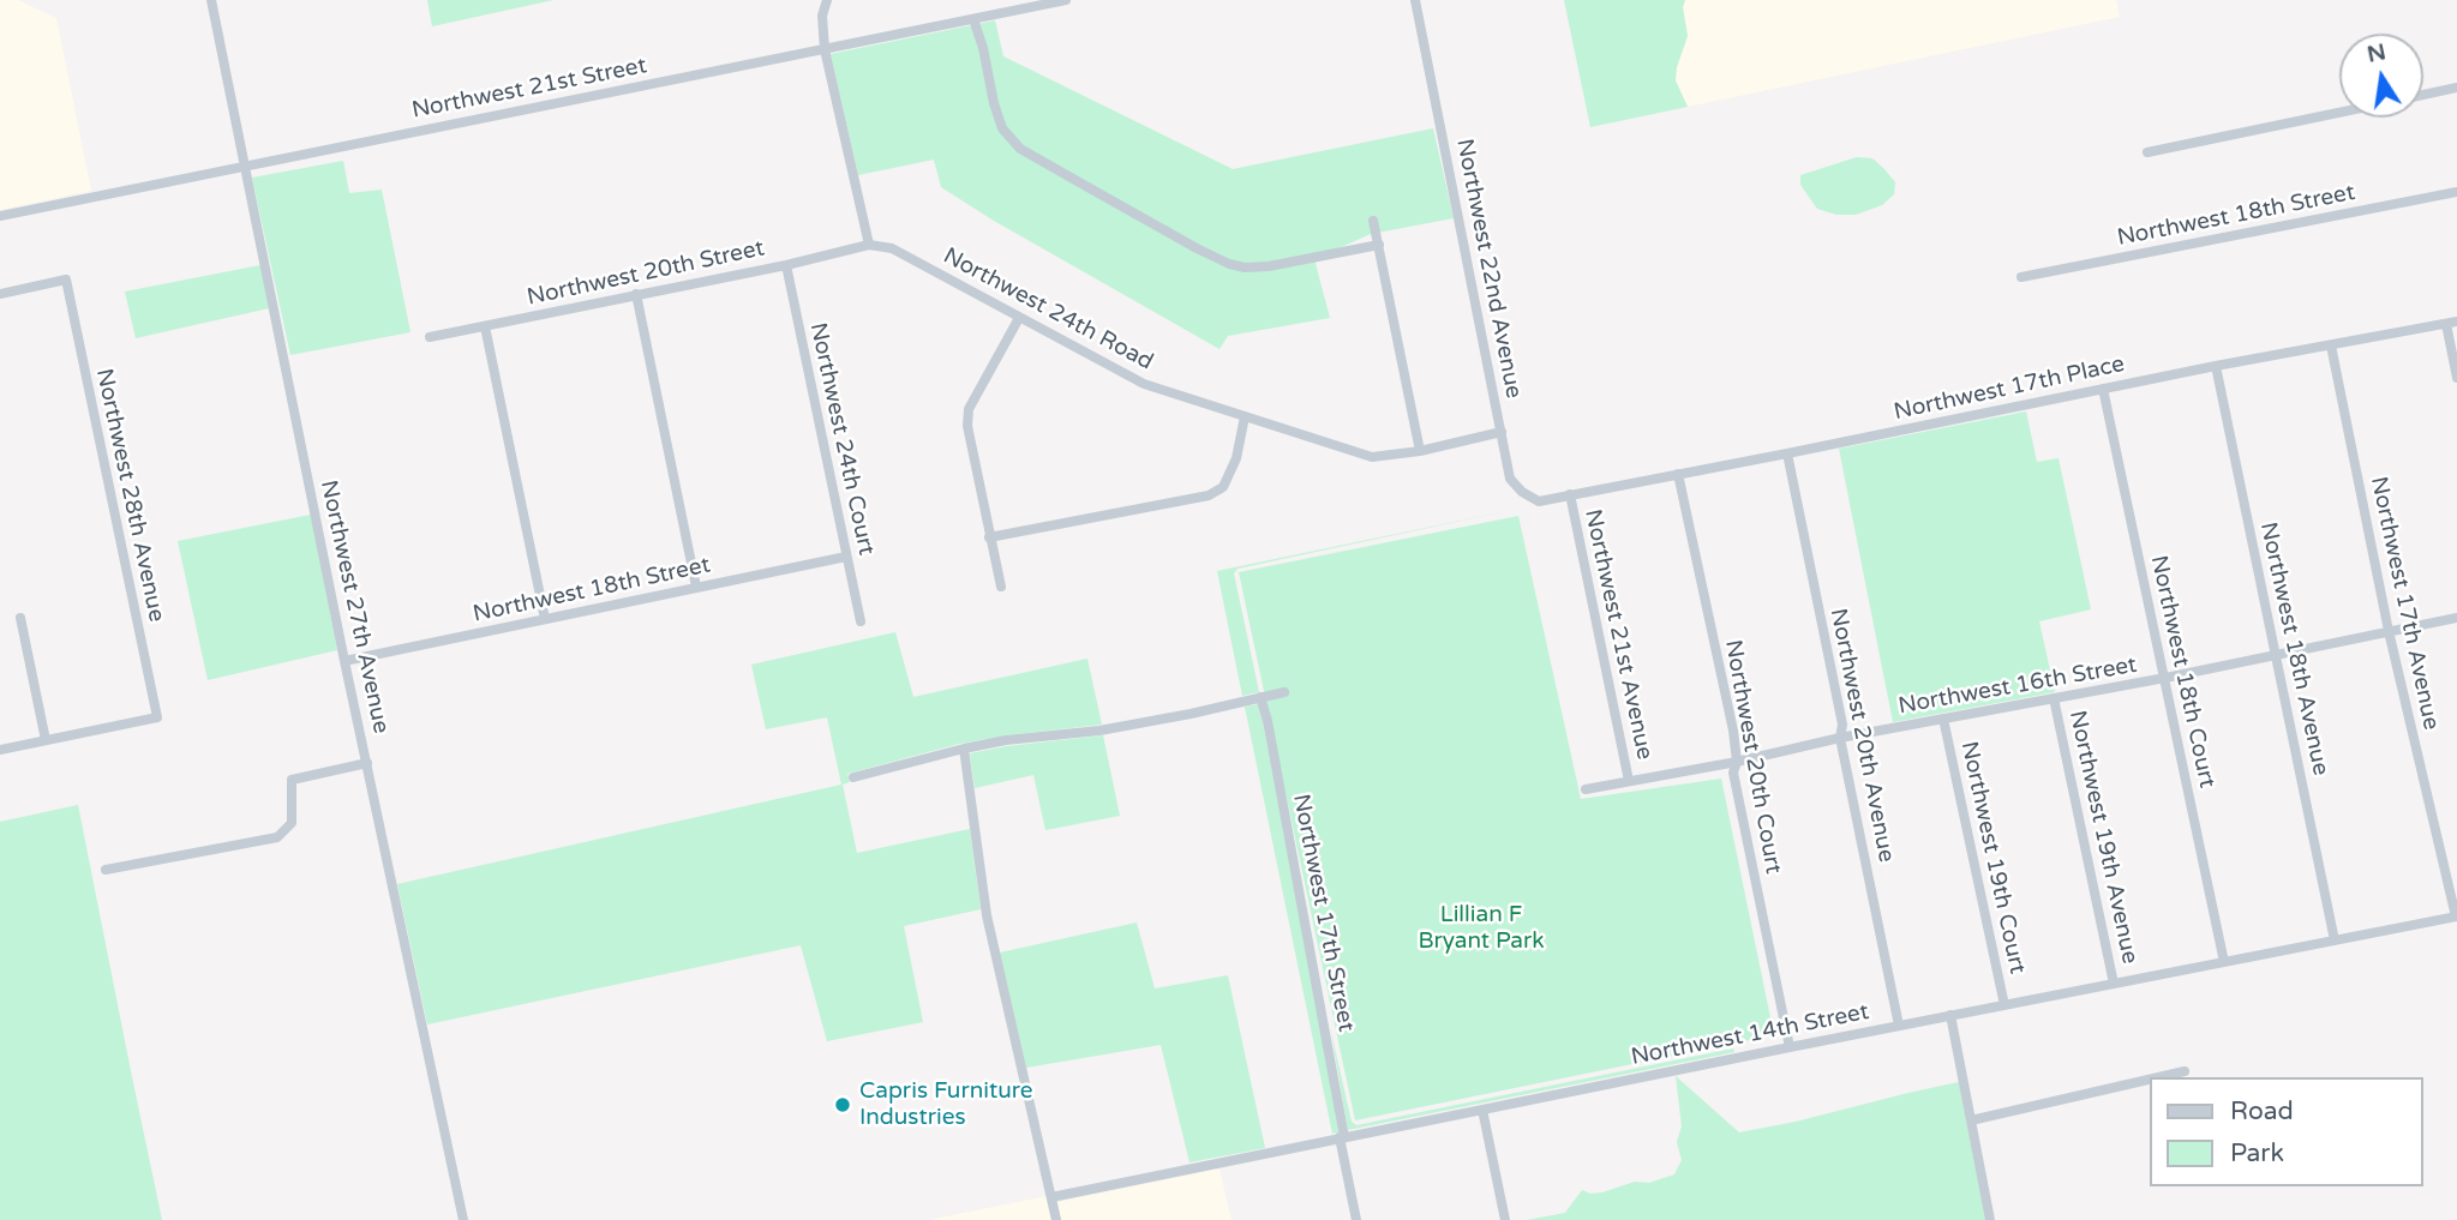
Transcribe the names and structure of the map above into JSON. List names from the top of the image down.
{
  "streets": {
    "street": [
      "Northwest 21st Street",
      "Northwest 18th Street",
      "Northwest 22nd Avenue",
      "Northwest 20th Street",
      "Northwest 24th Road",
      "Northwest 17th Place",
      "Northwest 24th Court",
      "Northwest 28th Avenue",
      "Northwest 17th Avenue",
      "Northwest 27th Avenue",
      "Northwest 21st Avenue",
      "Northwest 18th Avenue",
      "Northwest 18th Court",
      "Northwest 16th Street",
      "Northwest 20th Avenue",
      "Northwest 20th Court",
      "Northwest 19th Avenue",
      "Northwest 19th Court",
      "Northwest 17th Street",
      "Northwest 14th Street"
    ]
  },
  "crossings": [
    ["Northwest 21st Street", "Northwest 27th Avenue"],
    ["Northwest 18th Street", "Northwest 24th Court"],
    ["Northwest 18th Street", "Northwest 27th Avenue"],
    ["Northwest 22nd Avenue", "Northwest 24th Road"],
    ["Northwest 22nd Avenue", "Northwest 17th Place"],
    ["Northwest 22nd Avenue", "Northwest 21st Avenue"],
    ["Northwest 20th Street", "Northwest 24th Road"],
    ["Northwest 20th Street", "Northwest 24th Court"],
    ["Northwest 17th Place", "Northwest 17th Avenue"],
    ["Northwest 17th Place", "Northwest 21st Avenue"],
    ["Northwest 17th Place", "Northwest 18th Avenue"],
    ["Northwest 17th Place", "Northwest 18th Court"],
    ["Northwest 17th Place", "Northwest 20th Avenue"],
    ["Northwest 17th Place", "Northwest 20th Court"],
    ["Northwest 17th Avenue", "Northwest 16th Street"],
    ["Northwest 17th Avenue", "Northwest 14th Street"],
    ["Northwest 21st Avenue", "Northwest 16th Street"],
    ["Northwest 18th Avenue", "Northwest 16th Street"],
    ["Northwest 18th Avenue", "Northwest 14th Street"],
    ["Northwest 18th Court", "Northwest 16th Street"],
    ["Northwest 18th Court", "Northwest 14th Street"],
    ["Northwest 16th Street", "Northwest 20th Avenue"],
    ["Northwest 16th Street", "Northwest 20th Court"],
    ["Northwest 16th Street", "Northwest 19th Avenue"],
    ["Northwest 16th Street", "Northwest 19th Court"],
    ["Northwest 20th Avenue", "Northwest 14th Street"],
    ["Northwest 20th Court", "Northwest 14th Street"],
    ["Northwest 19th Avenue", "Northwest 14th Street"],
    ["Northwest 19th Court", "Northwest 14th Street"],
    ["Northwest 17th Street", "Northwest 14th Street"]
  ],
  "parks": ["Lillian F Bryant Park"],
  "places": ["Capris Furniture Industries"],
  "legend": ["Road", "Park"],
  "north": "top"
}
